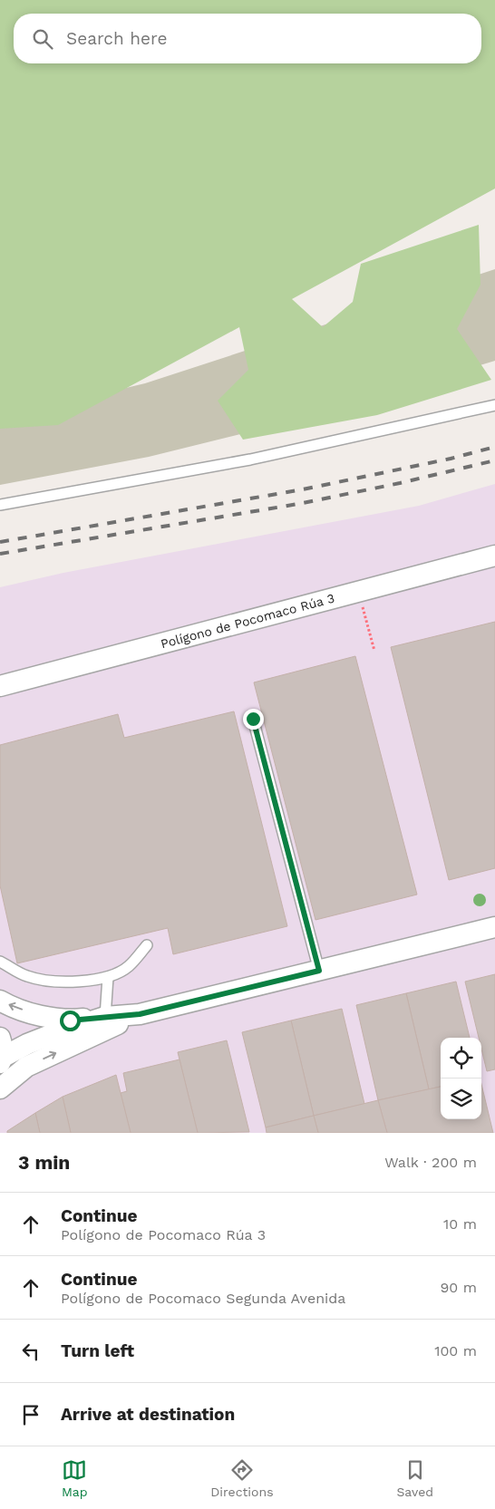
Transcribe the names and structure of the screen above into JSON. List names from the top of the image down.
{
  "streets": {
    "street": ["Polígono de Pocomaco Rúa 3"]
  },
  "page": {
    "search": "Search here",
    "heading": ["3 min", "Walk · 200 m"],
    "list": [
      ["Continue", "Polígono de Pocomaco Rúa 3", "10 m"],
      ["Continue", "Polígono de Pocomaco Segunda Avenida", "90 m"],
      ["Turn left", "100 m"],
      "Arrive at destination"
    ],
    "nav": ["Map", "Directions", "Saved"]
  }
}
